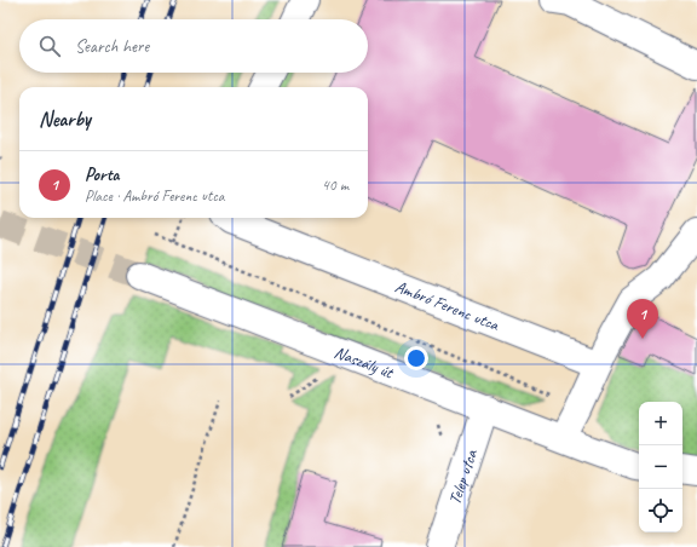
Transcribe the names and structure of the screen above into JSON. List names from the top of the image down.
{
  "streets": {
    "street": ["Ambró Ferenc utca", "Naszály út", "Telep utca"]
  },
  "crossings": [
    ["Naszály út", "Telep utca"]
  ],
  "page": {
    "search": "Search here",
    "heading": "Nearby",
    "list": [
      {
        "mark": "1",
        "name": "Porta",
        "note": "Place · Ambró Ferenc utca",
        "value": "40 m"
      }
    ],
    "pins": "1",
    "map_buttons": ["+", "−"]
  }
}
